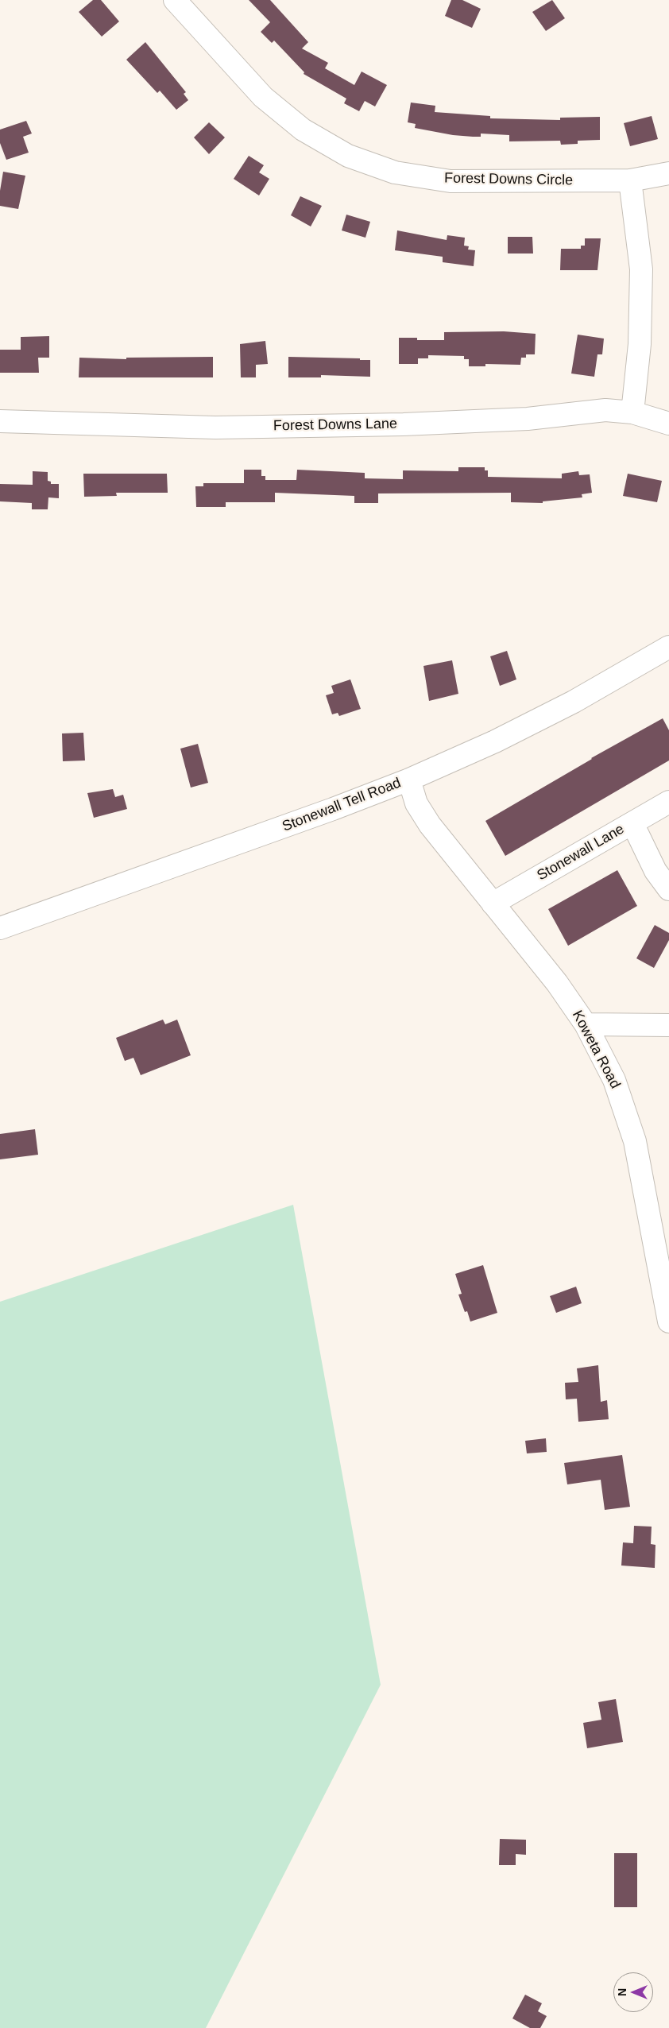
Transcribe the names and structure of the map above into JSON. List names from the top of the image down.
{
  "streets": {
    "street": [
      "Forest Downs Circle",
      "Forest Downs Lane",
      "Stonewall Tell Road",
      "Stonewall Lane",
      "Koweta Road"
    ]
  },
  "crossings": [
    ["Stonewall Tell Road", "Koweta Road"],
    ["Stonewall Lane", "Koweta Road"]
  ],
  "north": "left"
}
